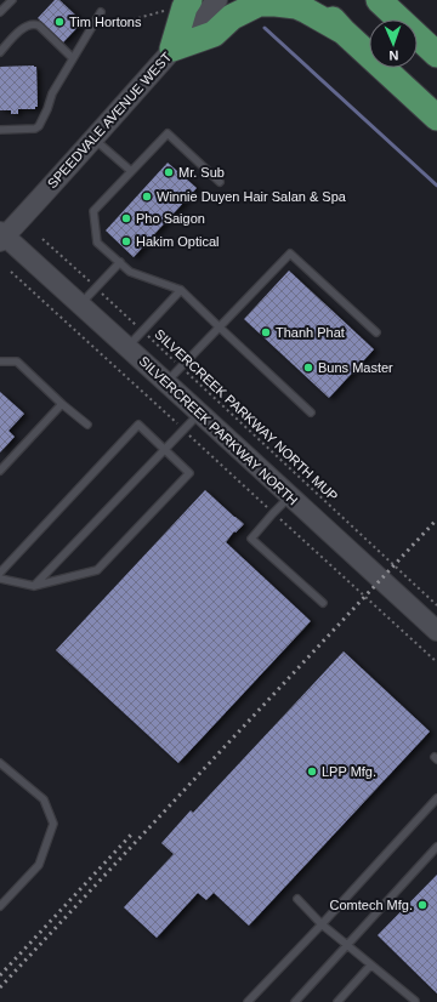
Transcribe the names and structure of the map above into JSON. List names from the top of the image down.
{
  "streets": {
    "main road": ["SPEEDVALE AVENUE WEST", "SILVERCREEK PARKWAY NORTH"],
    "path": ["SILVERCREEK PARKWAY NORTH MUP"]
  },
  "crossings": [
    ["SPEEDVALE AVENUE WEST", "SILVERCREEK PARKWAY NORTH"]
  ],
  "places": [
    "Tim Hortons",
    "Mr. Sub",
    "Winnie Duyen Hair Salan & Spa",
    "Pho Saigon",
    "Hakim Optical",
    "Thanh Phat",
    "Buns Master",
    "LPP Mfg.",
    "Comtech Mfg."
  ],
  "north": "bottom"
}
